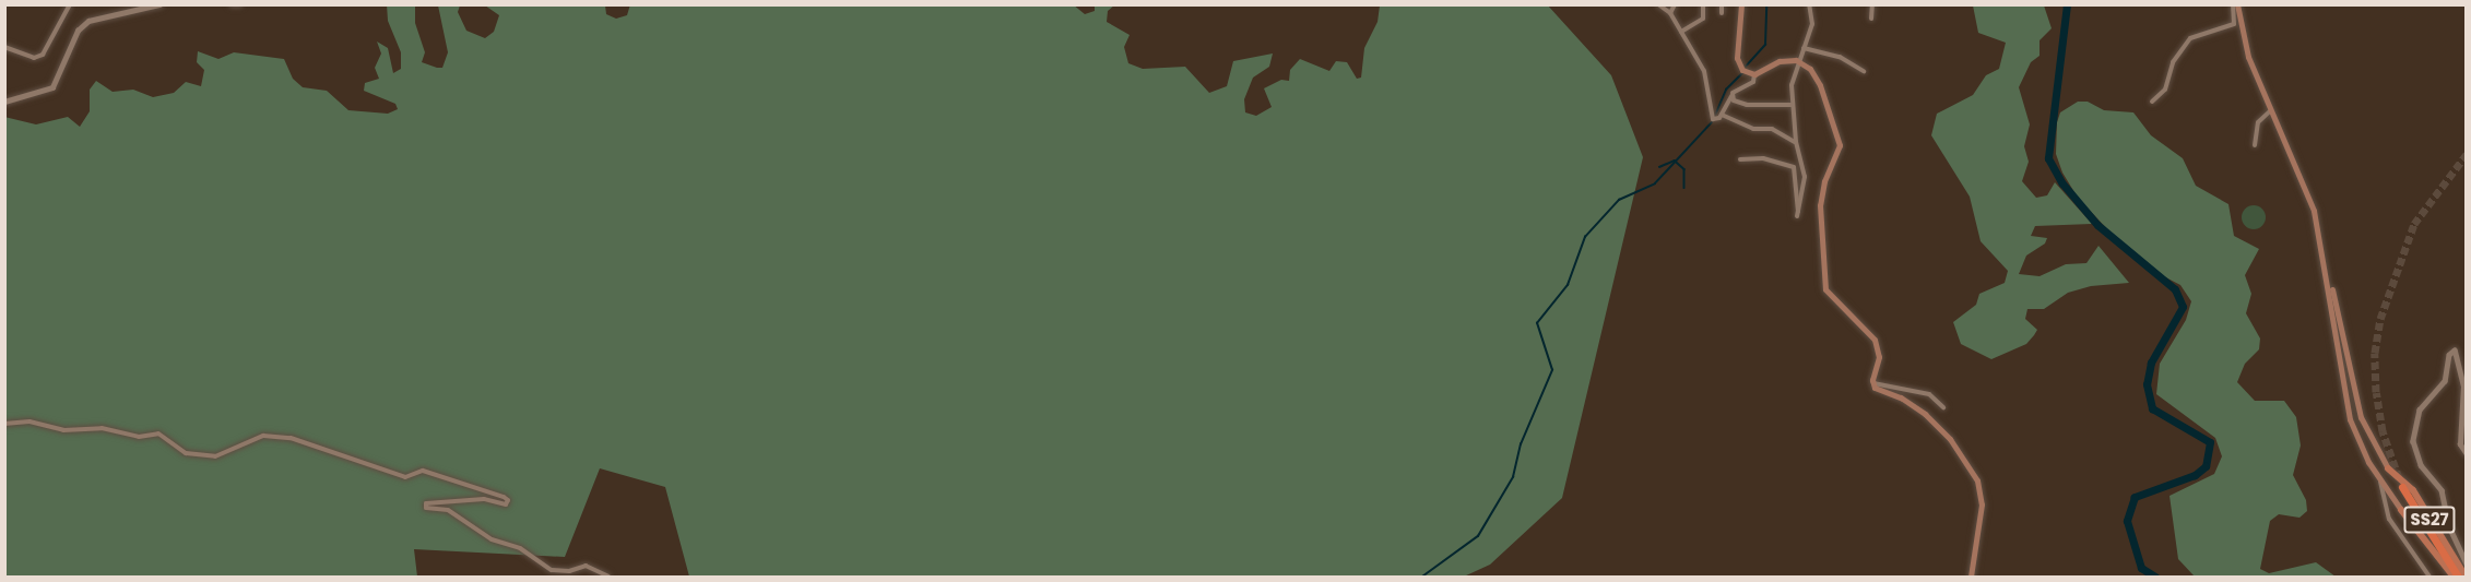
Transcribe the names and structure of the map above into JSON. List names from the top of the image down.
{
  "streets": {
    "main road": ["SS27"]
  }
}
